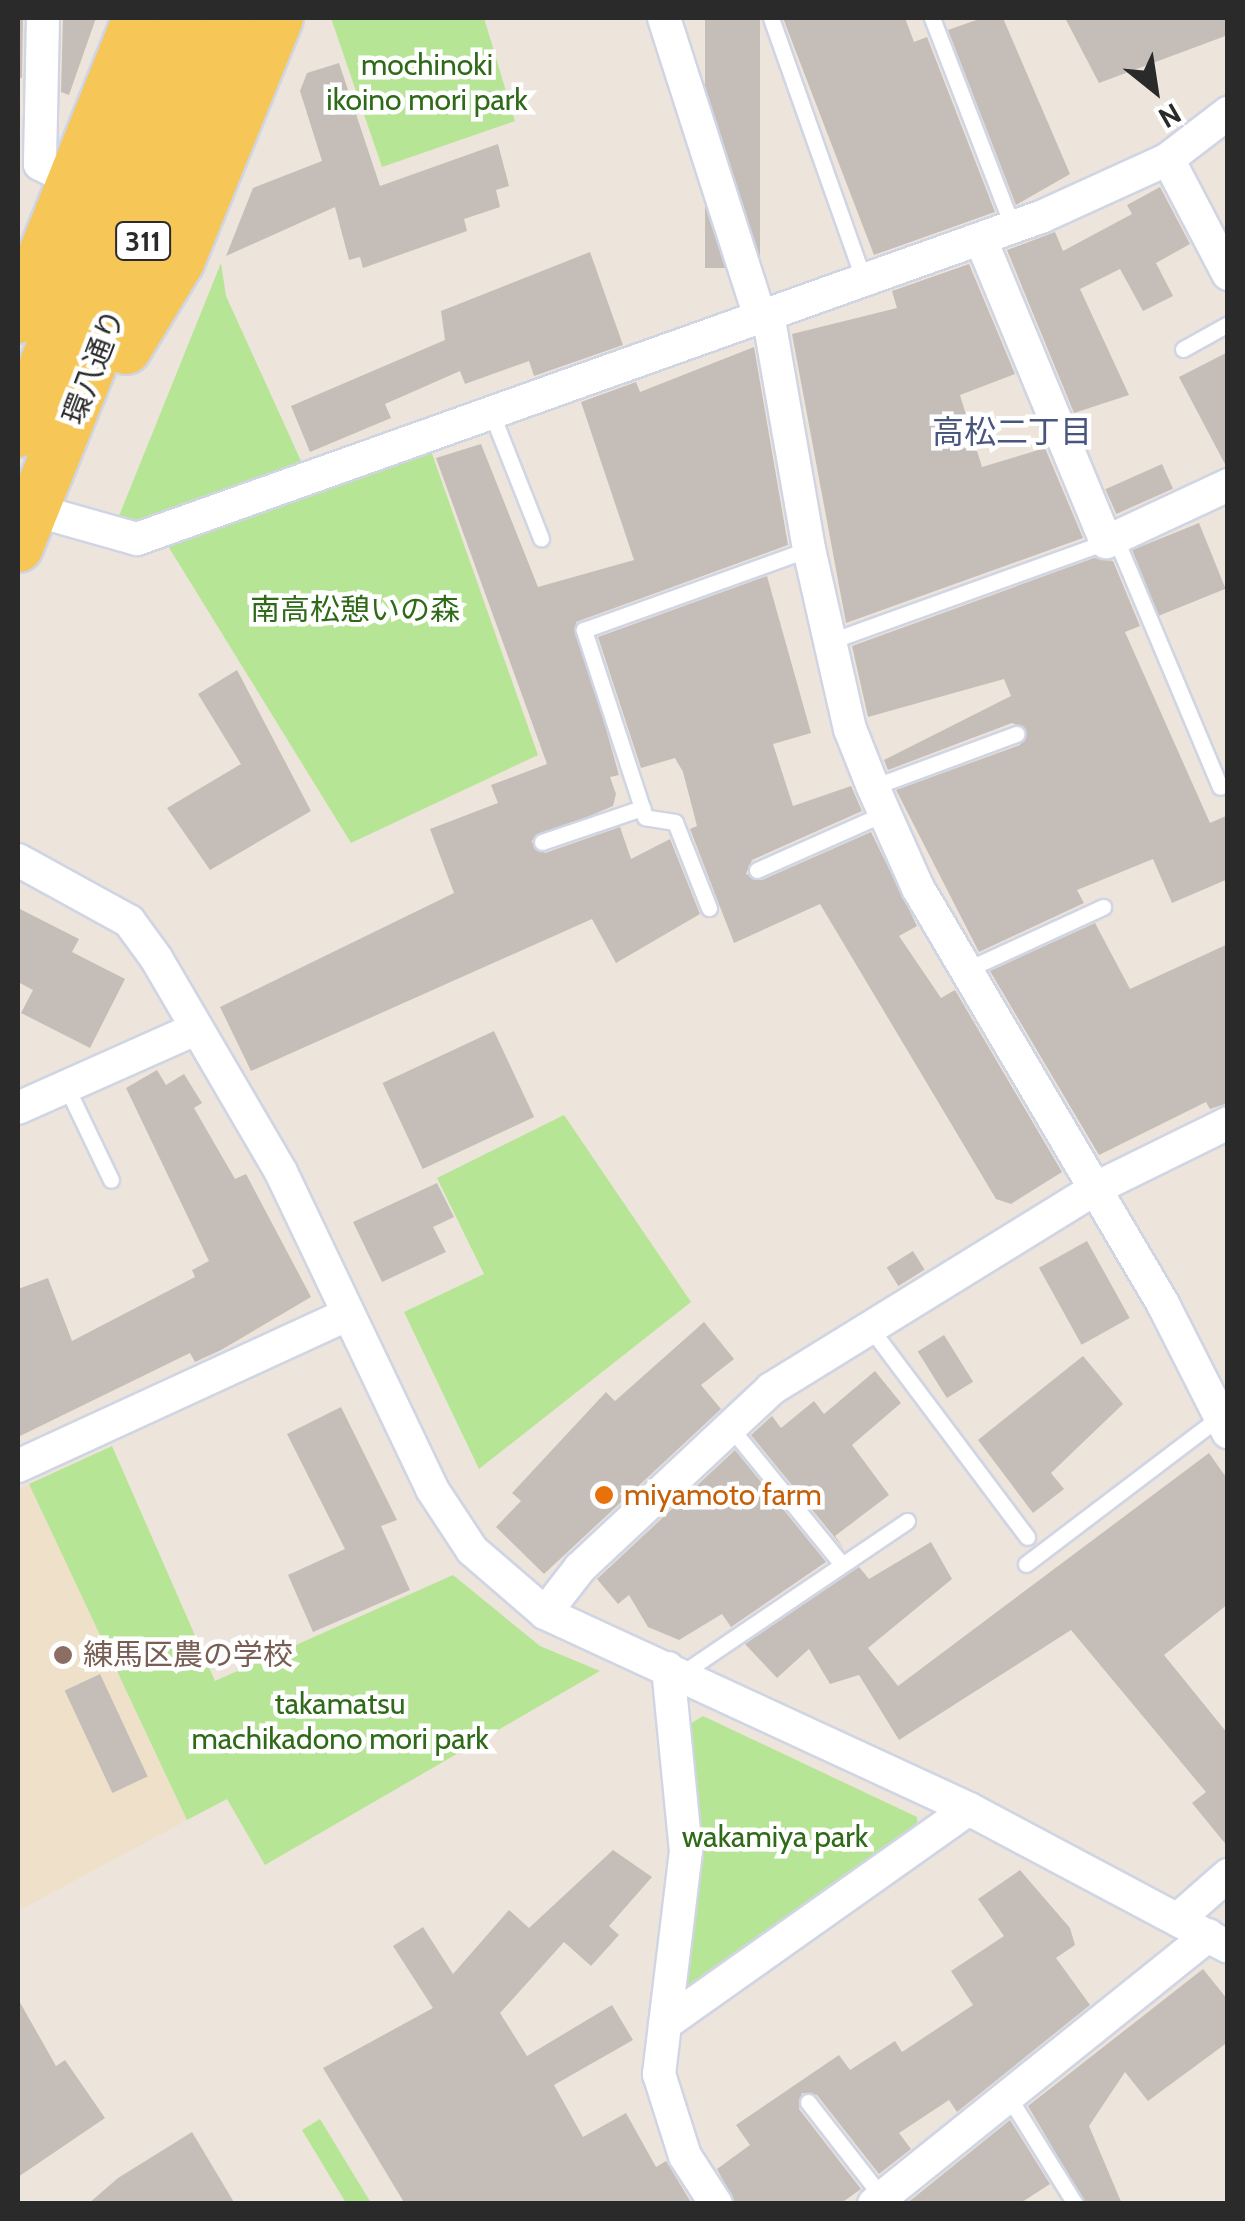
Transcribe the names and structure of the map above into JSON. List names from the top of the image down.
{
  "streets": {
    "main road": ["311", "環八通り"]
  },
  "districts": ["高松二丁目"],
  "parks": [
    "mochinoki ikoino mori park",
    "南高松憩いの森",
    "takamatsu machikadono mori park",
    "wakamiya park"
  ],
  "places": ["miyamoto farm", "練馬区農の学校"],
  "north": "bottom right"
}
